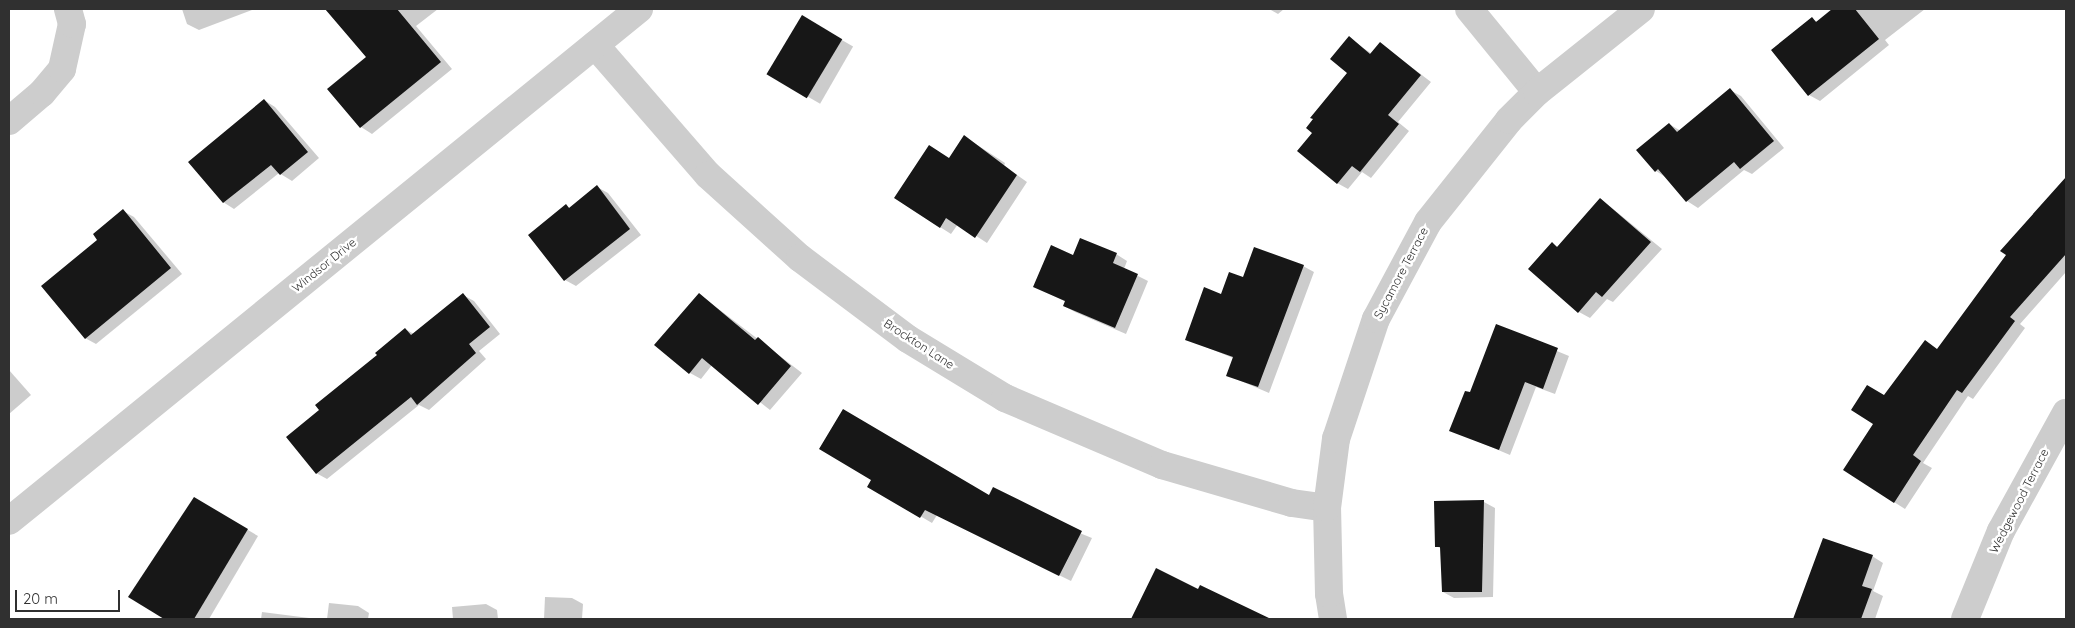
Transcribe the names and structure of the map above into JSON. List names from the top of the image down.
{
  "streets": {
    "street": [
      "Windsor Drive",
      "Sycamore Terrace",
      "Brockton Lane",
      "Wedgewood Terrace"
    ]
  },
  "crossings": [
    ["Windsor Drive", "Brockton Lane"],
    ["Sycamore Terrace", "Brockton Lane"]
  ],
  "scale_bar": "20 m"
}
